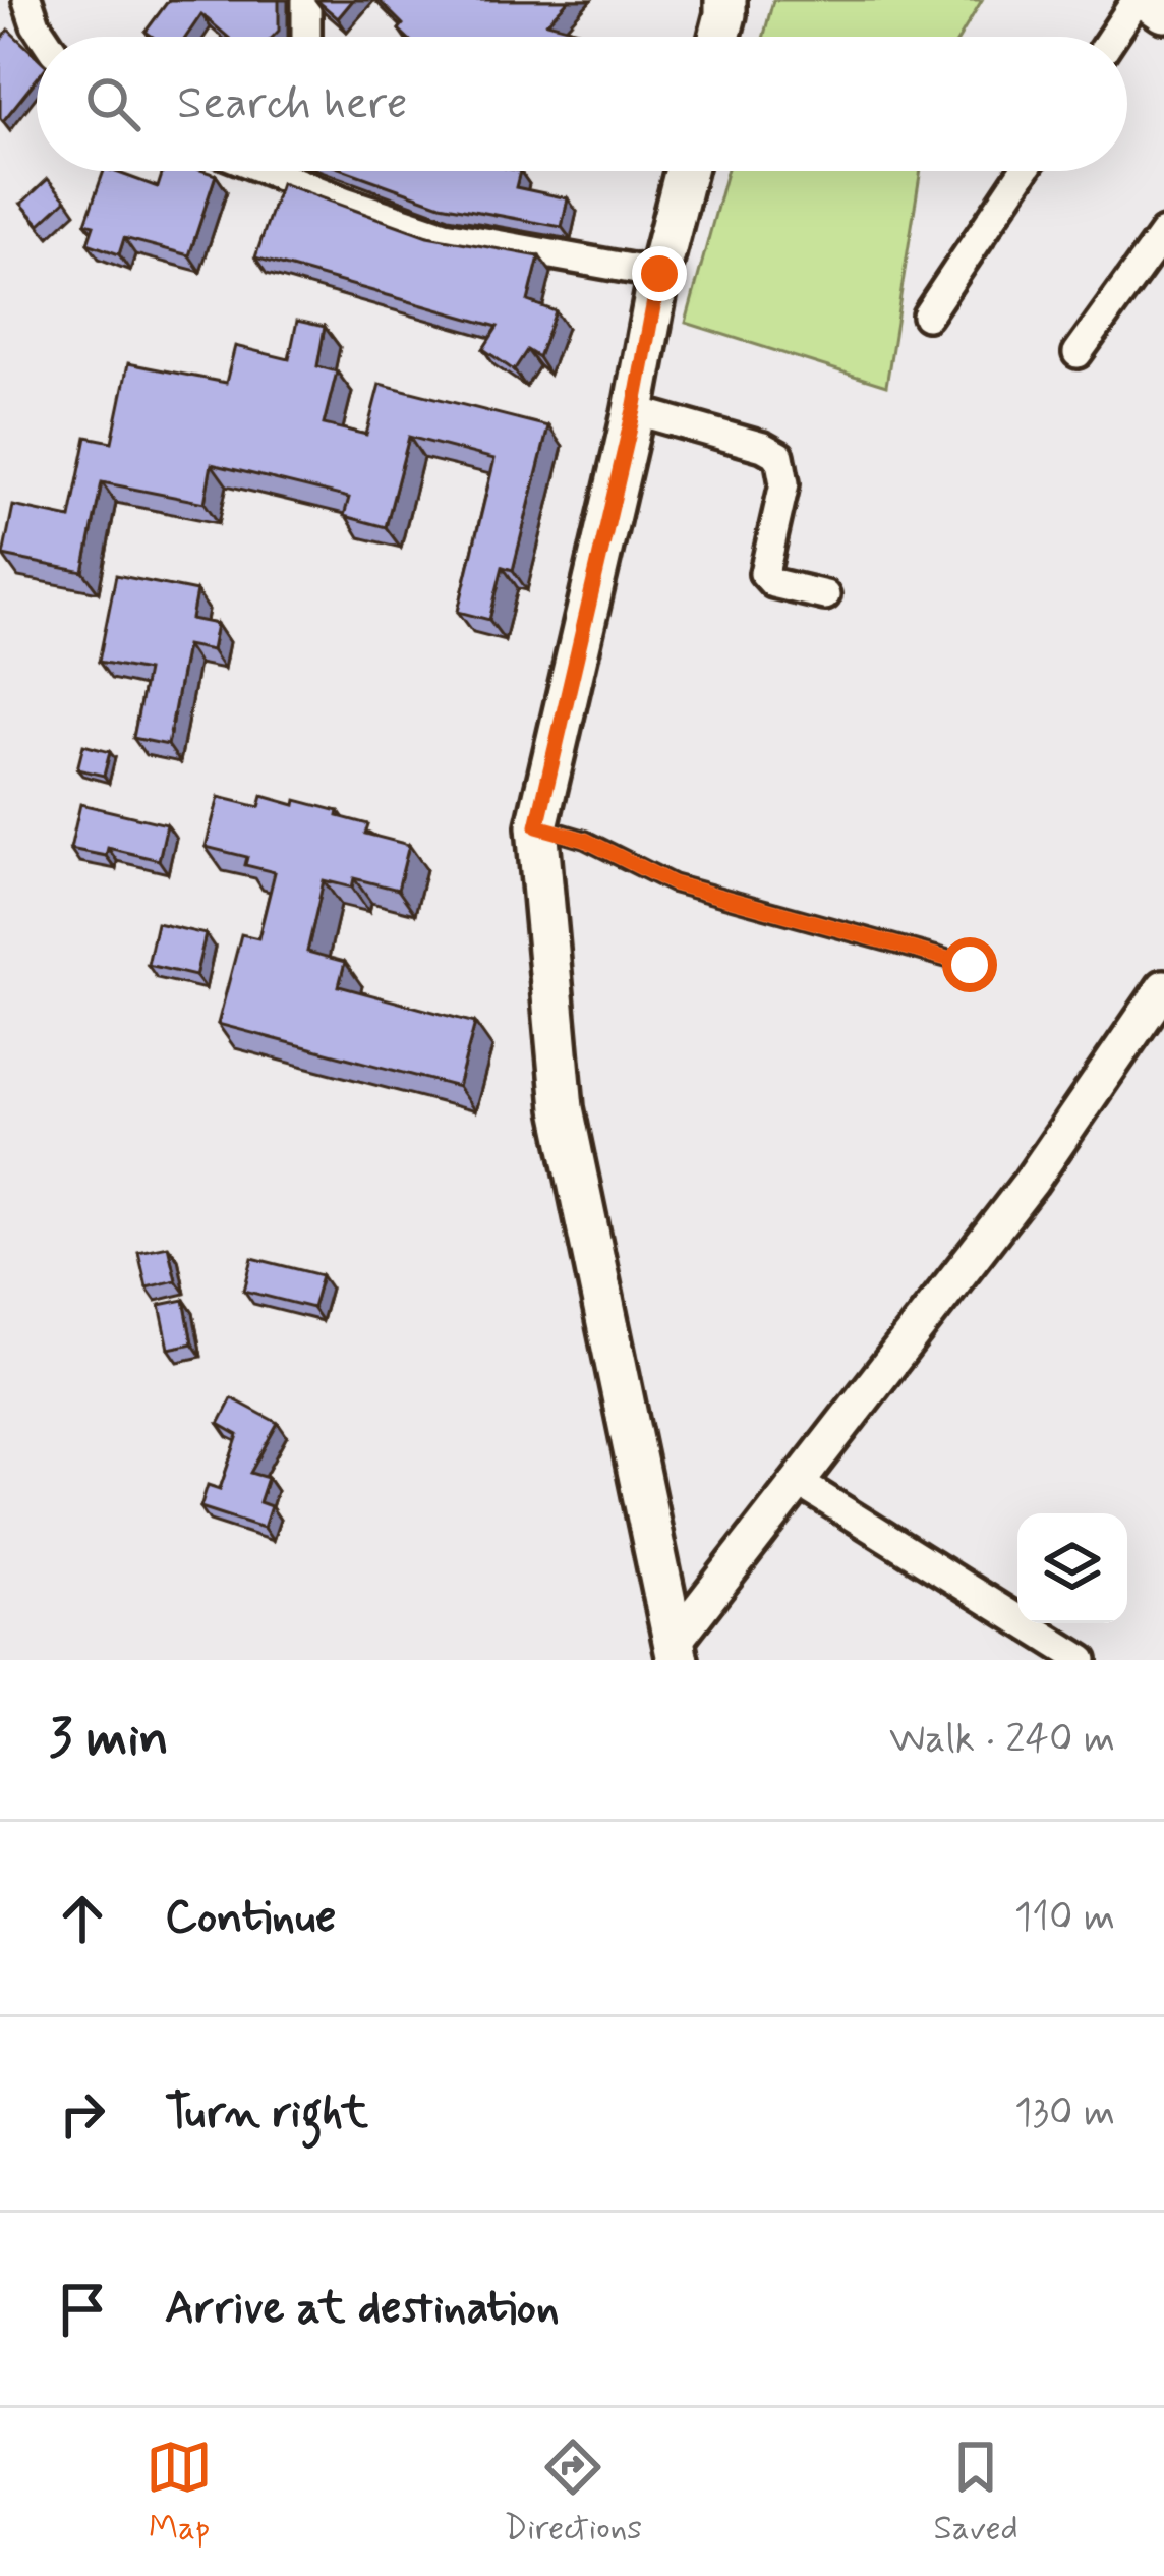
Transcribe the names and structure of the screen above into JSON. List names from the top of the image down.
{
  "page": {
    "search": "Search here",
    "heading": ["3 min", "Walk · 240 m"],
    "list": [
      ["Continue", "110 m"],
      ["Turn right", "130 m"],
      "Arrive at destination"
    ],
    "nav": ["Map", "Directions", "Saved"]
  }
}
